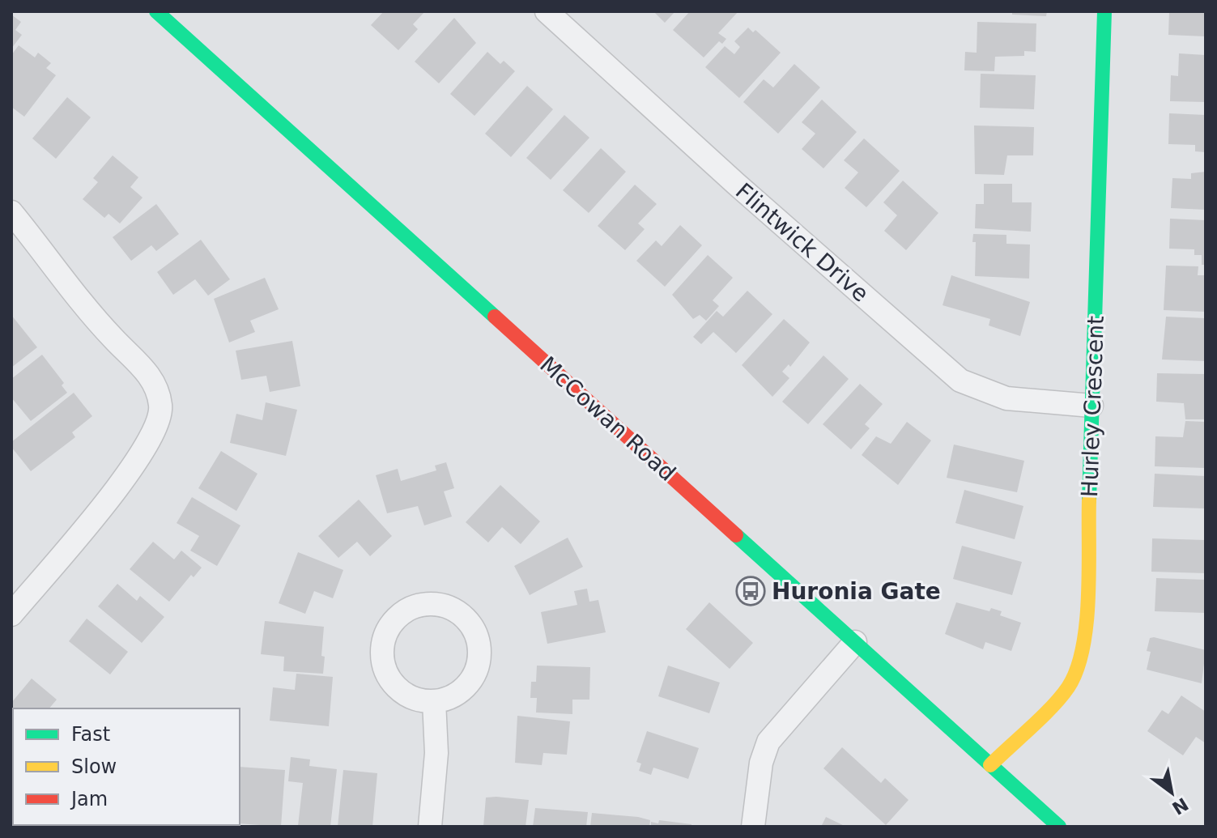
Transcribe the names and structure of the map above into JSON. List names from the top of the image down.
{
  "streets": {
    "main road": ["Hurley Crescent", "McCowan Road"],
    "street": ["Flintwick Drive"]
  },
  "crossings": [
    ["Flintwick Drive", "Hurley Crescent"],
    ["Hurley Crescent", "McCowan Road"]
  ],
  "places": {
    "bus stop": ["Huronia Gate"]
  },
  "legend": ["Fast", "Slow", "Jam"],
  "north": "bottom right"
}
